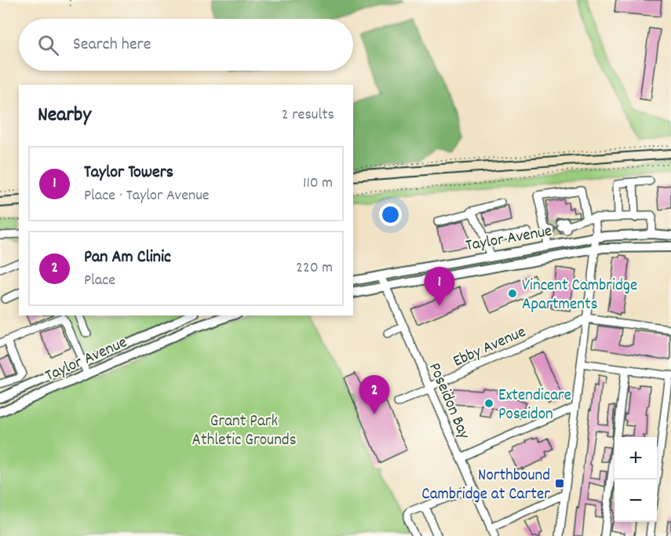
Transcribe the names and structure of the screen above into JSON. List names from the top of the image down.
{
  "streets": {
    "main road": ["Taylor Avenue"],
    "street": ["Ebby Avenue", "Poseidon Bay"]
  },
  "crossings": [
    ["Taylor Avenue", "Poseidon Bay"],
    ["Ebby Avenue", "Poseidon Bay"]
  ],
  "parks": ["Grant Park Athletic Grounds"],
  "places": {
    "other": ["Vincent Cambridge Apartments", "Extendicare Poseidon"],
    "transit": ["Northbound Cambridge at Carter"]
  },
  "page": {
    "search": "Search here",
    "heading": ["Nearby", "2 results"],
    "list": [
      {
        "mark": "1",
        "name": "Taylor Towers",
        "note": "Place · Taylor Avenue",
        "value": "110 m"
      },
      {
        "mark": "2",
        "name": "Pan Am Clinic",
        "note": "Place",
        "value": "220 m"
      }
    ],
    "pins": ["1", "2"],
    "map_buttons": ["+", "−"]
  }
}
